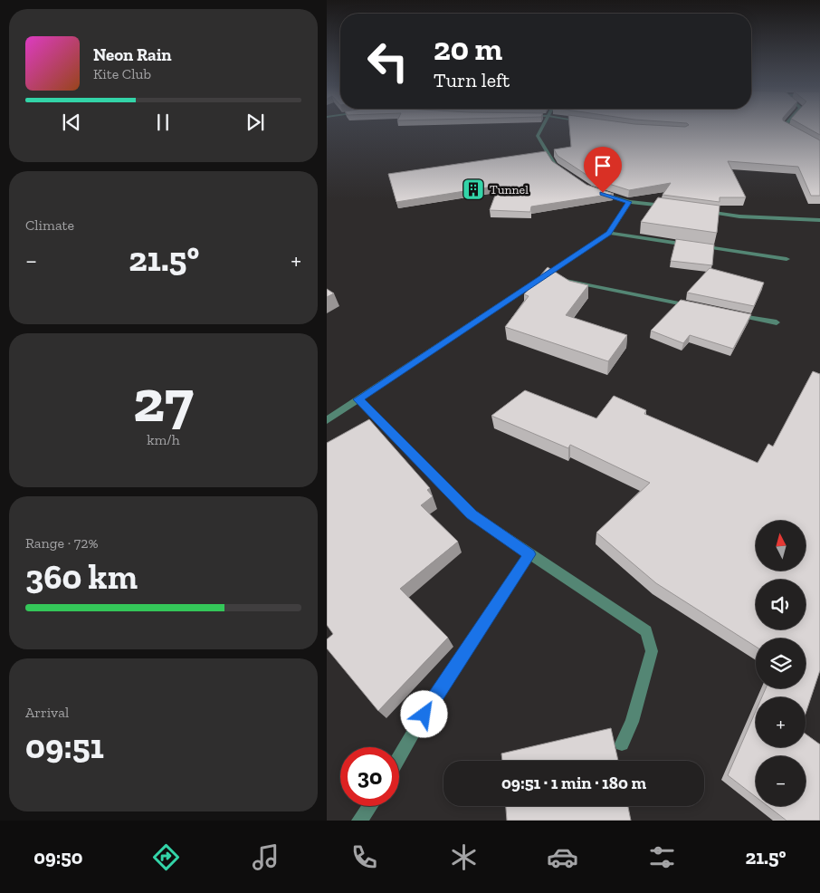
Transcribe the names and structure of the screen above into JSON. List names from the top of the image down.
{
  "places": {
    "building": ["Tunnel"]
  },
  "north": "top",
  "page": {
    "turn": ["20 m", "Turn left"],
    "song": ["Neon Rain", "Kite Club"],
    "tile": [
      "Climate",
      ["27", "km/h"],
      ["Range · 72%", "360 km"],
      ["Arrival", "09:51"]
    ],
    "heat": ["−", "21.5°", "+"],
    "map_buttons": ["+", "−"],
    "limit": "30",
    "trip": "09:51 · 1 min · 180 m",
    "tabs": ["09:50", "21.5°"]
  }
}
